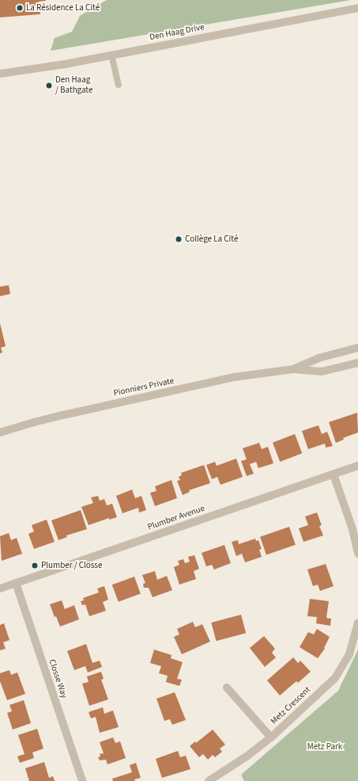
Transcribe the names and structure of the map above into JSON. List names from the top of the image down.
{
  "streets": {
    "street": [
      "Den Haag Drive",
      "Pionniers Private",
      "Plumber Avenue",
      "Closse Way",
      "Metz Crescent"
    ]
  },
  "crossings": [
    ["Plumber Avenue", "Closse Way"]
  ],
  "parks": ["Metz Park"],
  "places": [
    "La Résidence La Cité",
    "Den Haag / Bathgate",
    "Collège La Cité",
    "Plumber / Closse"
  ]
}
